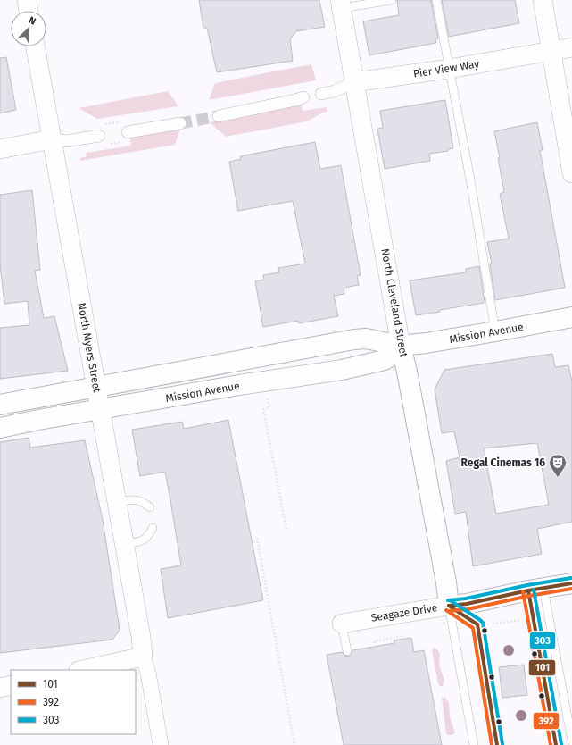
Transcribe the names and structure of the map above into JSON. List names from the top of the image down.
{
  "streets": {
    "main road": ["North Cleveland Street", "Mission Avenue", "Seagaze Drive"],
    "street": ["Pier View Way", "North Myers Street"]
  },
  "crossings": [
    ["Pier View Way", "North Cleveland Street"],
    ["North Cleveland Street", "Mission Avenue"],
    ["North Cleveland Street", "Seagaze Drive"],
    ["Mission Avenue", "North Myers Street"]
  ],
  "places": {
    "theatre": ["Regal Cinemas 16"]
  },
  "lines": ["transit line 303", "transit line 101", "transit line 392"],
  "legend": ["101", "392", "303"],
  "north": "top right"
}
